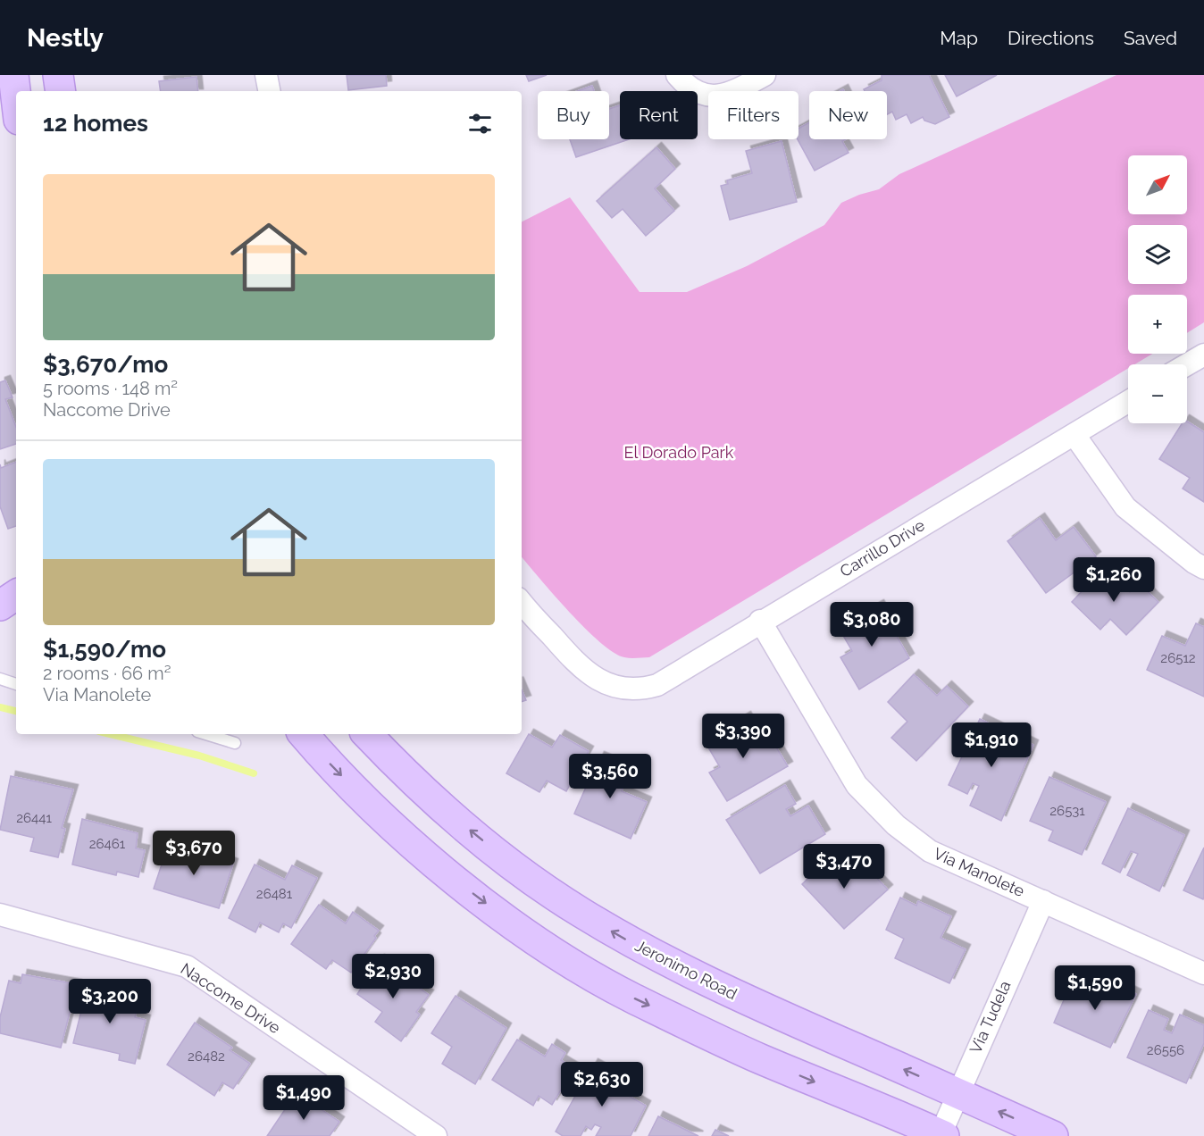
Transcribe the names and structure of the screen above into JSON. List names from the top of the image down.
{
  "streets": {
    "main road": ["Jeronimo Road"],
    "street": [
      "Carrillo Drive",
      "Via Manolete",
      "Naccome Drive",
      "Via Tudela"
    ]
  },
  "crossings": [
    ["Carrillo Drive", "Via Manolete"],
    ["Via Manolete", "Via Tudela"],
    ["Jeronimo Road", "Via Tudela"]
  ],
  "parks": ["El Dorado Park"],
  "house_numbers": [
    "26512",
    "26531",
    "26441",
    "26461",
    "26481",
    "26556",
    "26482"
  ],
  "north": "top right",
  "page": {
    "header": "Nestly",
    "nav": ["Map", "Directions", "Saved"],
    "chip": [
      "Buy",
      "Rent",
      "Filters",
      "New"
    ],
    "heading": "12 homes",
    "map_buttons": ["+", "−"],
    "list": [
      {
        "name": "$3,670/mo",
        "note": "5 rooms · 148 m² · Naccome Drive"
      },
      {
        "name": "$1,590/mo",
        "note": "2 rooms · 66 m² · Via Manolete"
      }
    ],
    "price": [
      "$1,260",
      "$3,080",
      "$3,390",
      "$1,910",
      "$3,560",
      "$3,670",
      "$3,470",
      "$2,930",
      "$1,590",
      "$3,200",
      "$2,630",
      "$1,490"
    ]
  }
}
